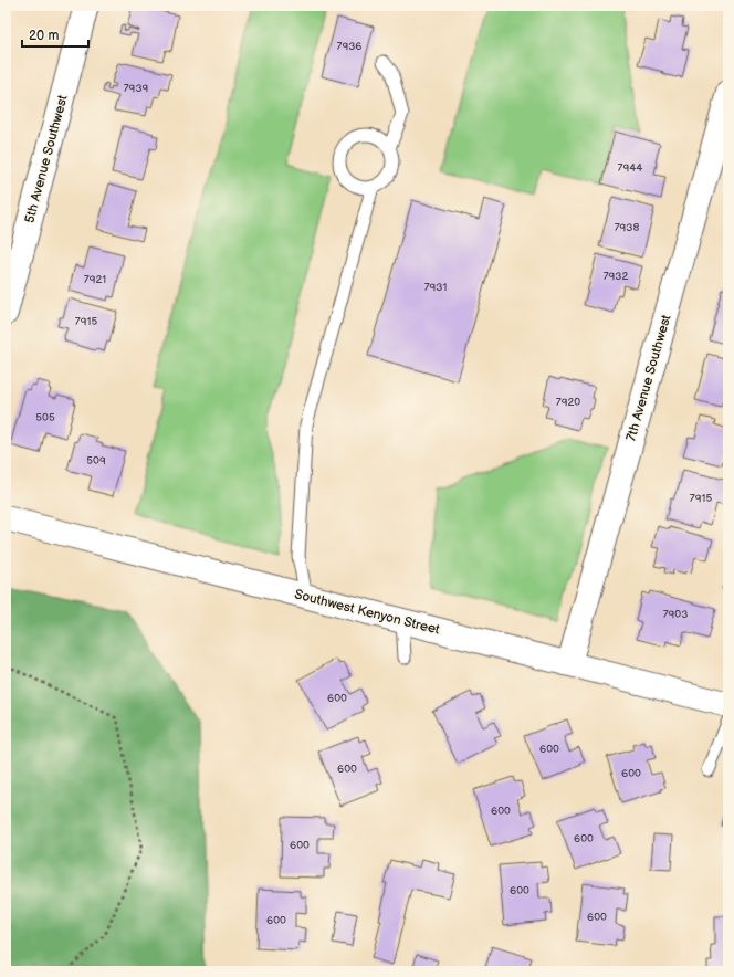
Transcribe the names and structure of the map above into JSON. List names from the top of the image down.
{
  "streets": {
    "street": ["5th Avenue Southwest", "7th Avenue Southwest", "Southwest Kenyon Street"]
  },
  "crossings": [
    ["7th Avenue Southwest", "Southwest Kenyon Street"]
  ],
  "house_numbers": [
    "7936",
    "7939",
    "7944",
    "7938",
    "7932",
    "7921",
    "7931",
    "7915",
    "7920",
    "505",
    "509",
    "7915",
    "7903",
    "600",
    "600",
    "600",
    "600",
    "600",
    "600",
    "600",
    "600",
    "600",
    "600"
  ],
  "scale_bar": "20 m"
}
